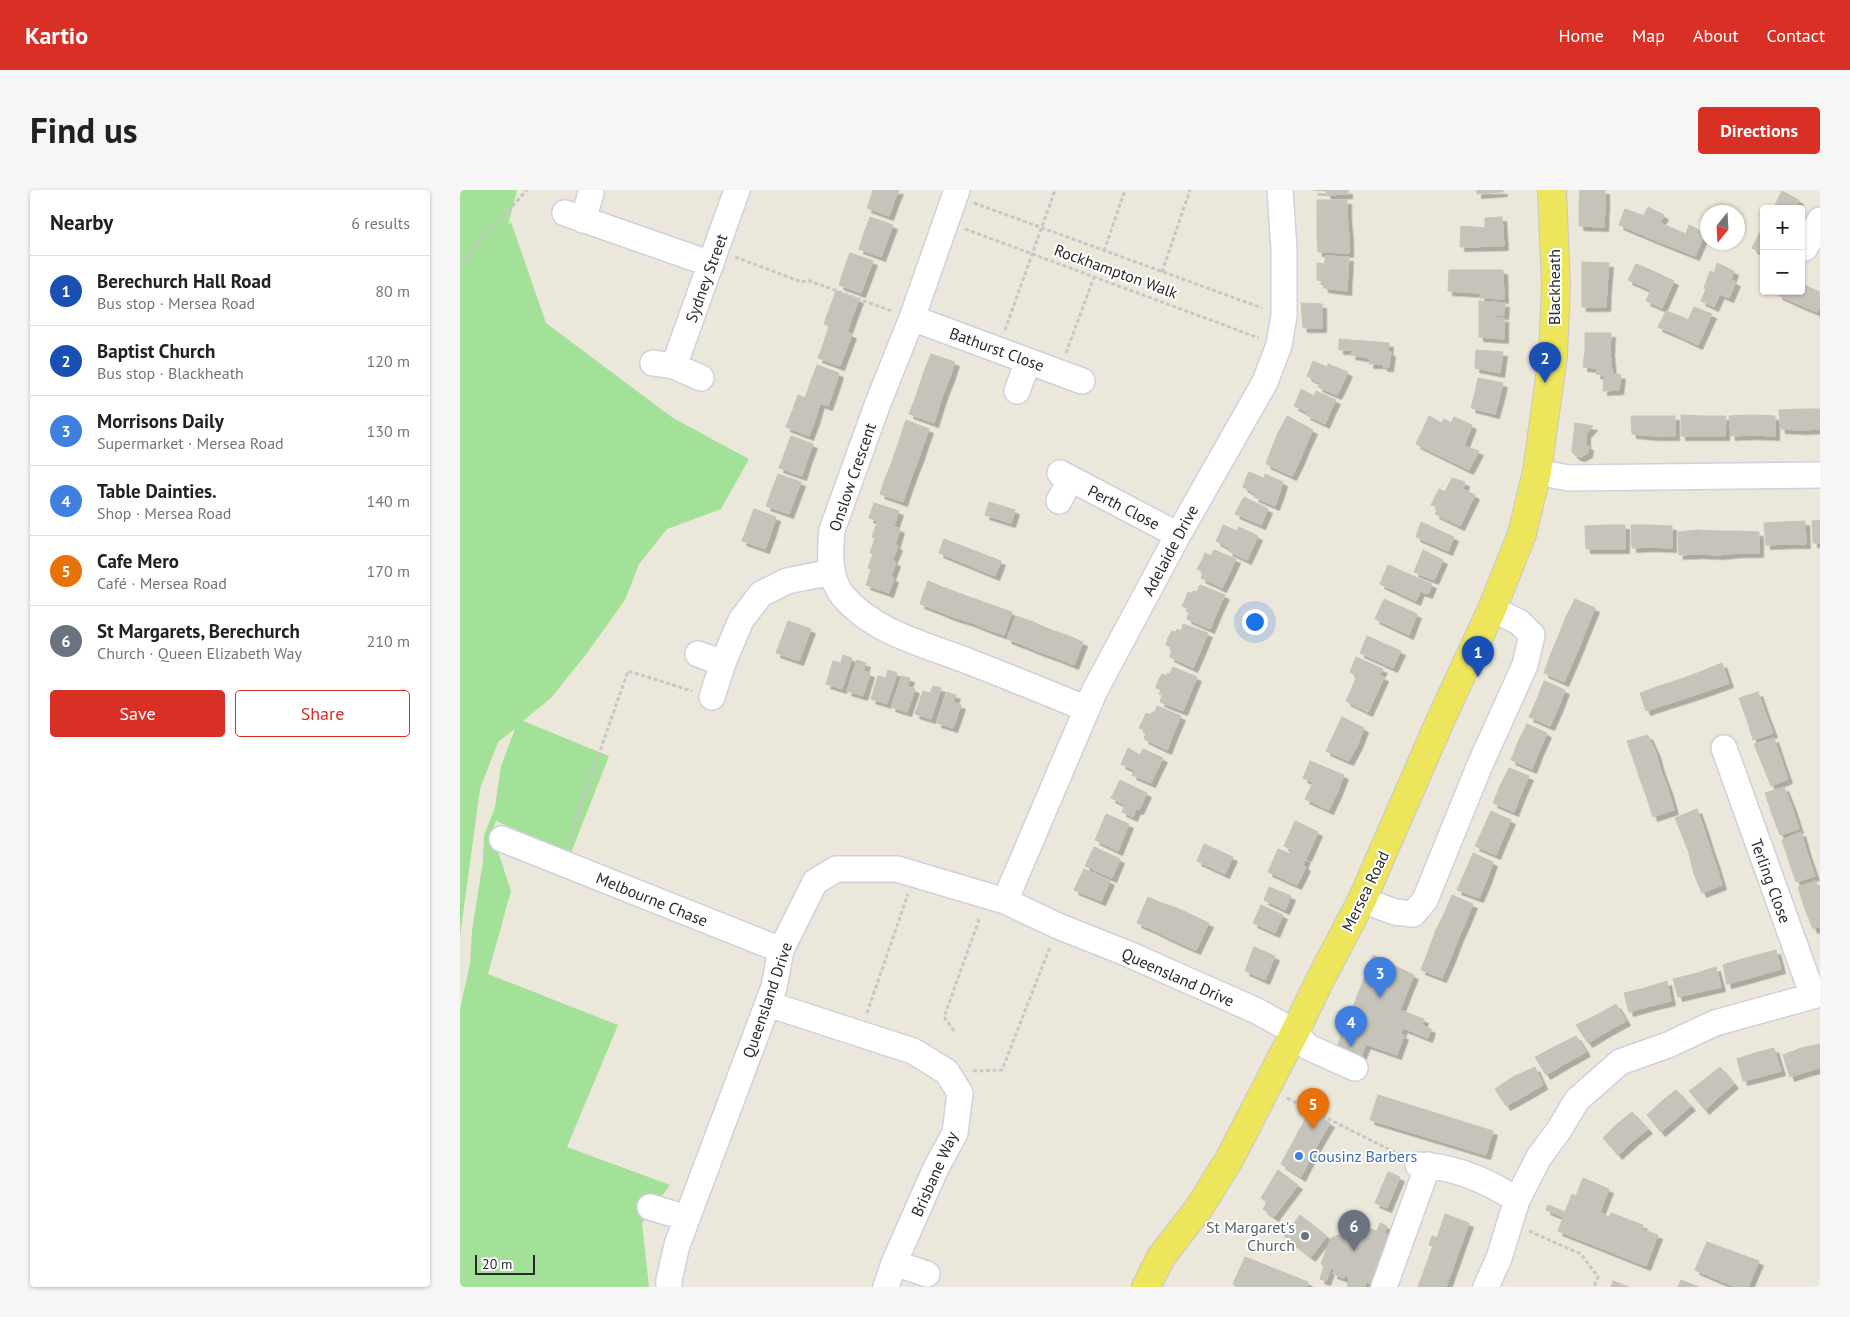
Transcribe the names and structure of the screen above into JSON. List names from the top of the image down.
{
  "streets": {
    "main road": ["Blackheath", "Mersea Road"],
    "street": [
      "Sydney Street",
      "Bathurst Close",
      "Onslow Crescent",
      "Perth Close",
      "Adelaide Drive",
      "Terling Close",
      "Melbourne Chase",
      "Queensland Drive",
      "Brisbane Way"
    ],
    "path": ["Rockhampton Walk"]
  },
  "crossings": [
    ["Rockhampton Walk", "Onslow Crescent"],
    ["Rockhampton Walk", "Adelaide Drive"],
    ["Blackheath", "Mersea Road"],
    ["Bathurst Close", "Onslow Crescent"],
    ["Onslow Crescent", "Adelaide Drive"],
    ["Perth Close", "Adelaide Drive"],
    ["Adelaide Drive", "Queensland Drive"],
    ["Mersea Road", "Queensland Drive"],
    ["Melbourne Chase", "Queensland Drive"],
    ["Queensland Drive", "Brisbane Way"]
  ],
  "places": ["Cousinz Barbers", "St Margaret's Church"],
  "scale_bar": "20 m",
  "north": "bottom",
  "page": {
    "header": "Kartio",
    "nav": [
      "Home",
      "Map",
      "About",
      "Contact"
    ],
    "title": "Find us",
    "buttons": [
      "Directions",
      ["Save", "Share"]
    ],
    "heading": ["Nearby", "6 results"],
    "map_buttons": ["+", "−"],
    "list": [
      {
        "mark": "1",
        "name": "Berechurch Hall Road",
        "note": "Bus stop · Mersea Road",
        "value": "80 m"
      },
      {
        "mark": "2",
        "name": "Baptist Church",
        "note": "Bus stop · Blackheath",
        "value": "120 m"
      },
      {
        "mark": "3",
        "name": "Morrisons Daily",
        "note": "Supermarket · Mersea Road",
        "value": "130 m"
      },
      {
        "mark": "4",
        "name": "Table Dainties.",
        "note": "Shop · Mersea Road",
        "value": "140 m"
      },
      {
        "mark": "5",
        "name": "Cafe Mero",
        "note": "Café · Mersea Road",
        "value": "170 m"
      },
      {
        "mark": "6",
        "name": "St Margarets, Berechurch",
        "note": "Church · Queen Elizabeth Way",
        "value": "210 m"
      }
    ],
    "pins": [
      "2",
      "1",
      "3",
      "4",
      "5",
      "6"
    ],
    "scale": "20 m"
  }
}
